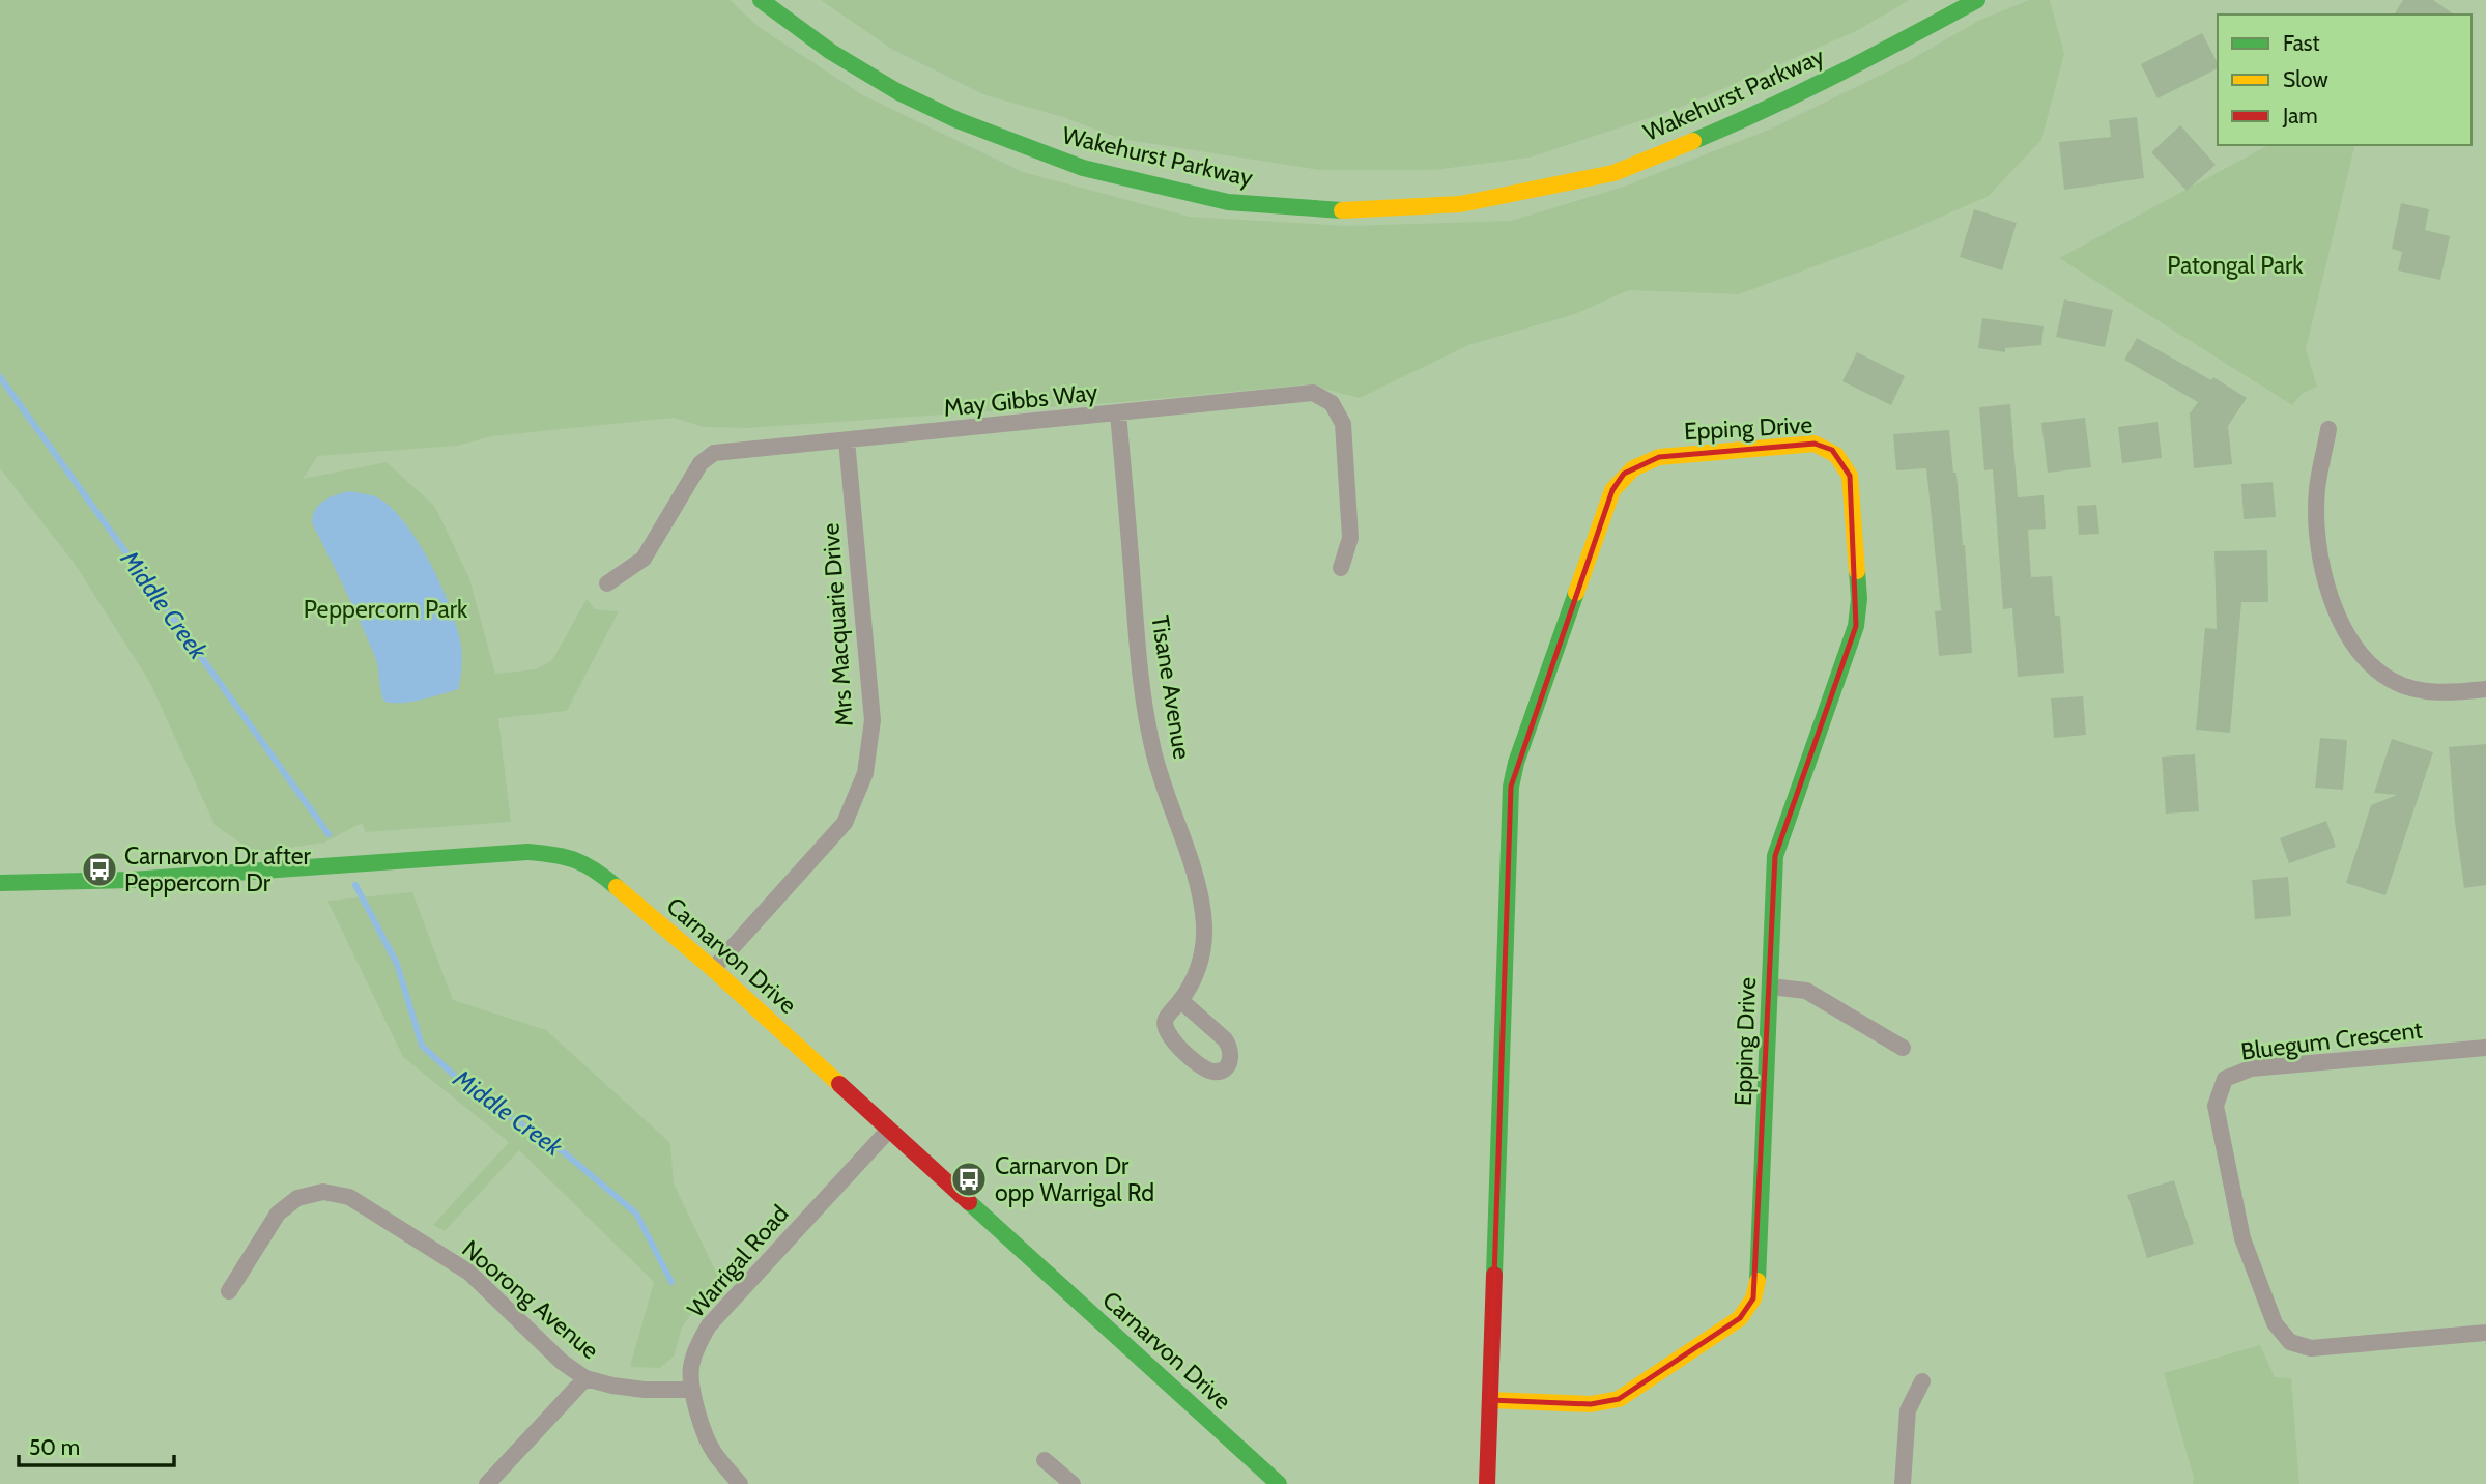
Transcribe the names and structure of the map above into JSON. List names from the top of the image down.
{
  "streets": {
    "street": [
      "Wakehurst Parkway",
      "May Gibbs Way",
      "Epping Drive",
      "Mrs Macquarie Drive",
      "Tisane Avenue",
      "Carnarvon Drive",
      "Bluegum Crescent",
      "Warrigal Road",
      "Noorong Avenue"
    ]
  },
  "crossings": [
    ["May Gibbs Way", "Mrs Macquarie Drive"],
    ["May Gibbs Way", "Tisane Avenue"],
    ["Mrs Macquarie Drive", "Carnarvon Drive"],
    ["Carnarvon Drive", "Warrigal Road"],
    ["Warrigal Road", "Noorong Avenue"]
  ],
  "water": ["Middle Creek"],
  "parks": ["Patongal Park", "Peppercorn Park"],
  "places": {
    "bus stop": ["Carnarvon Dr after Peppercorn Dr", "Carnarvon Dr opp Warrigal Rd"]
  },
  "legend": ["Fast", "Slow", "Jam"],
  "scale_bar": "50 m"
}
